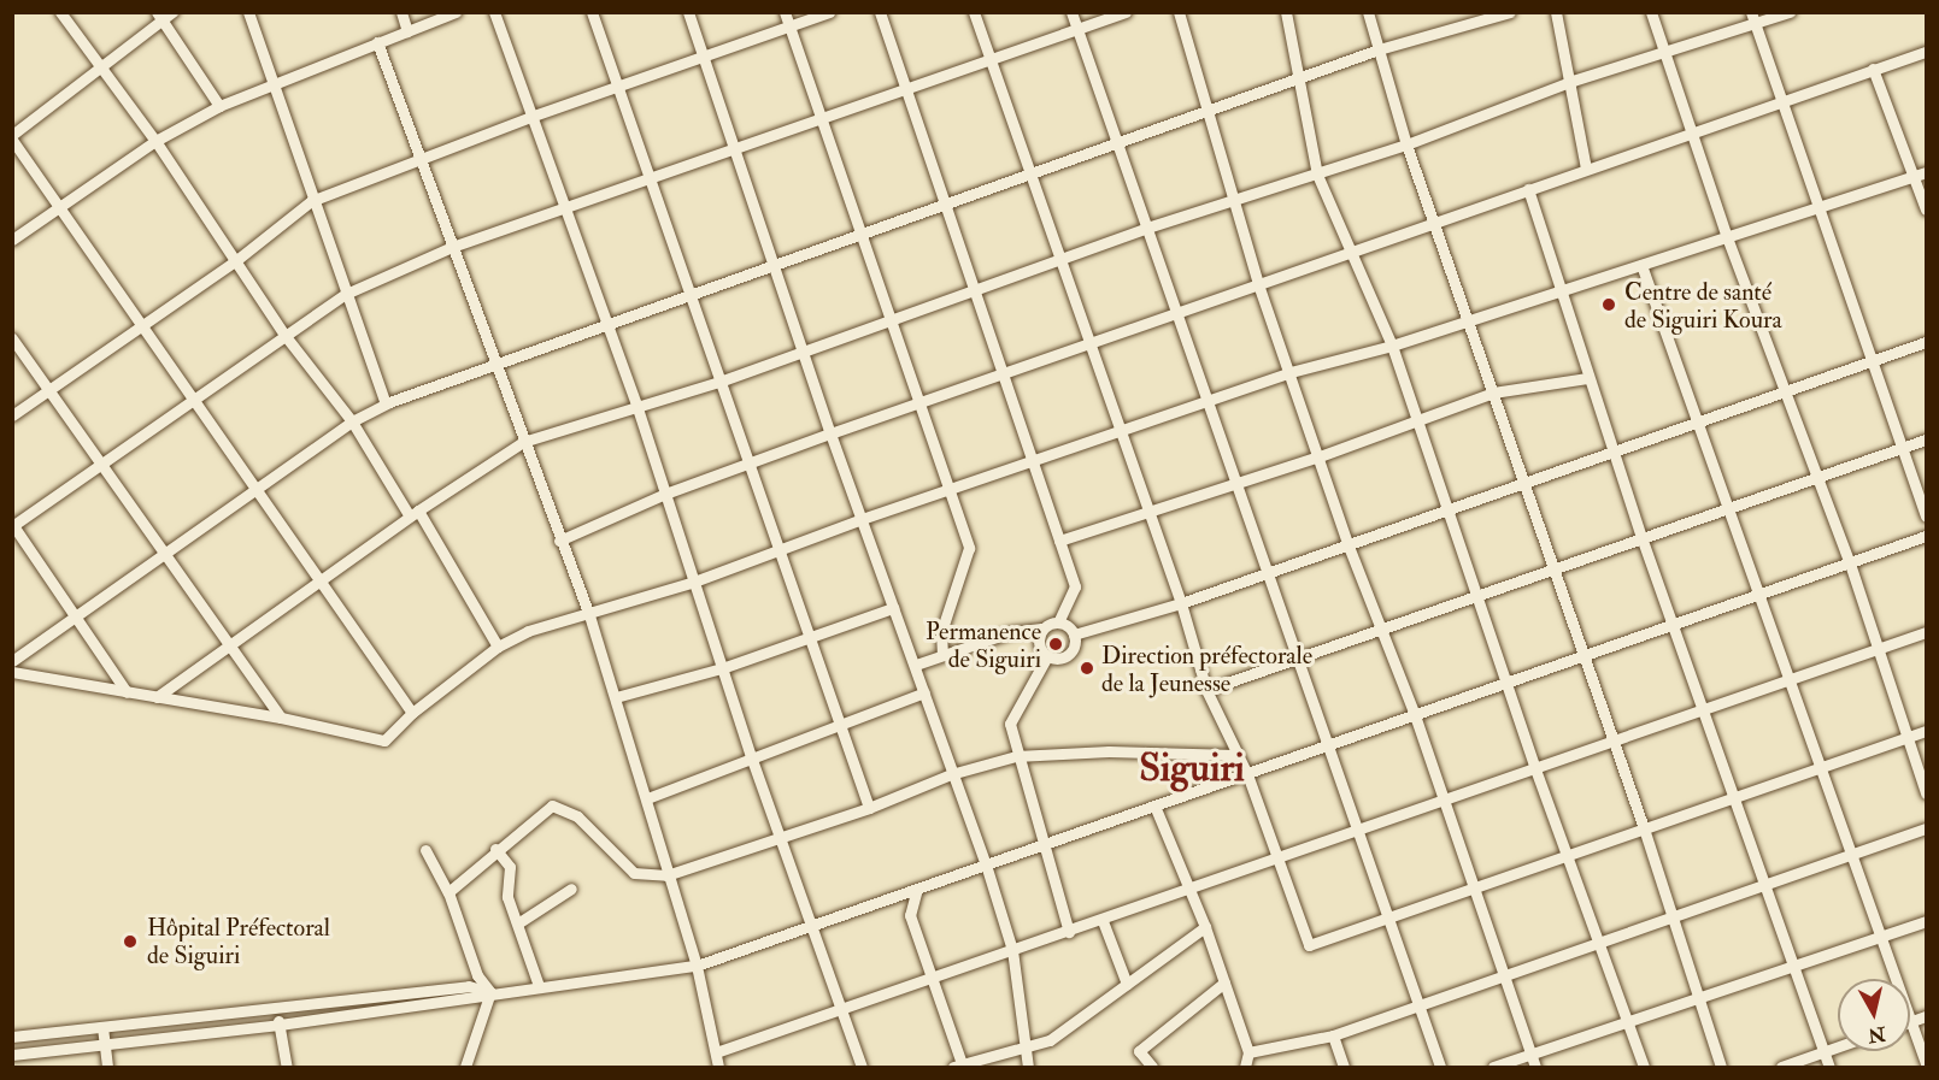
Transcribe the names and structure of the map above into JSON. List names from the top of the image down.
{
  "districts": ["Siguiri"],
  "places": [
    "Centre de santé de Siguiri Koura",
    "Permanence de Siguiri",
    "Direction préfectorale de la Jeunesse",
    "Hôpital Préfectoral de Siguiri"
  ],
  "north": "bottom"
}
